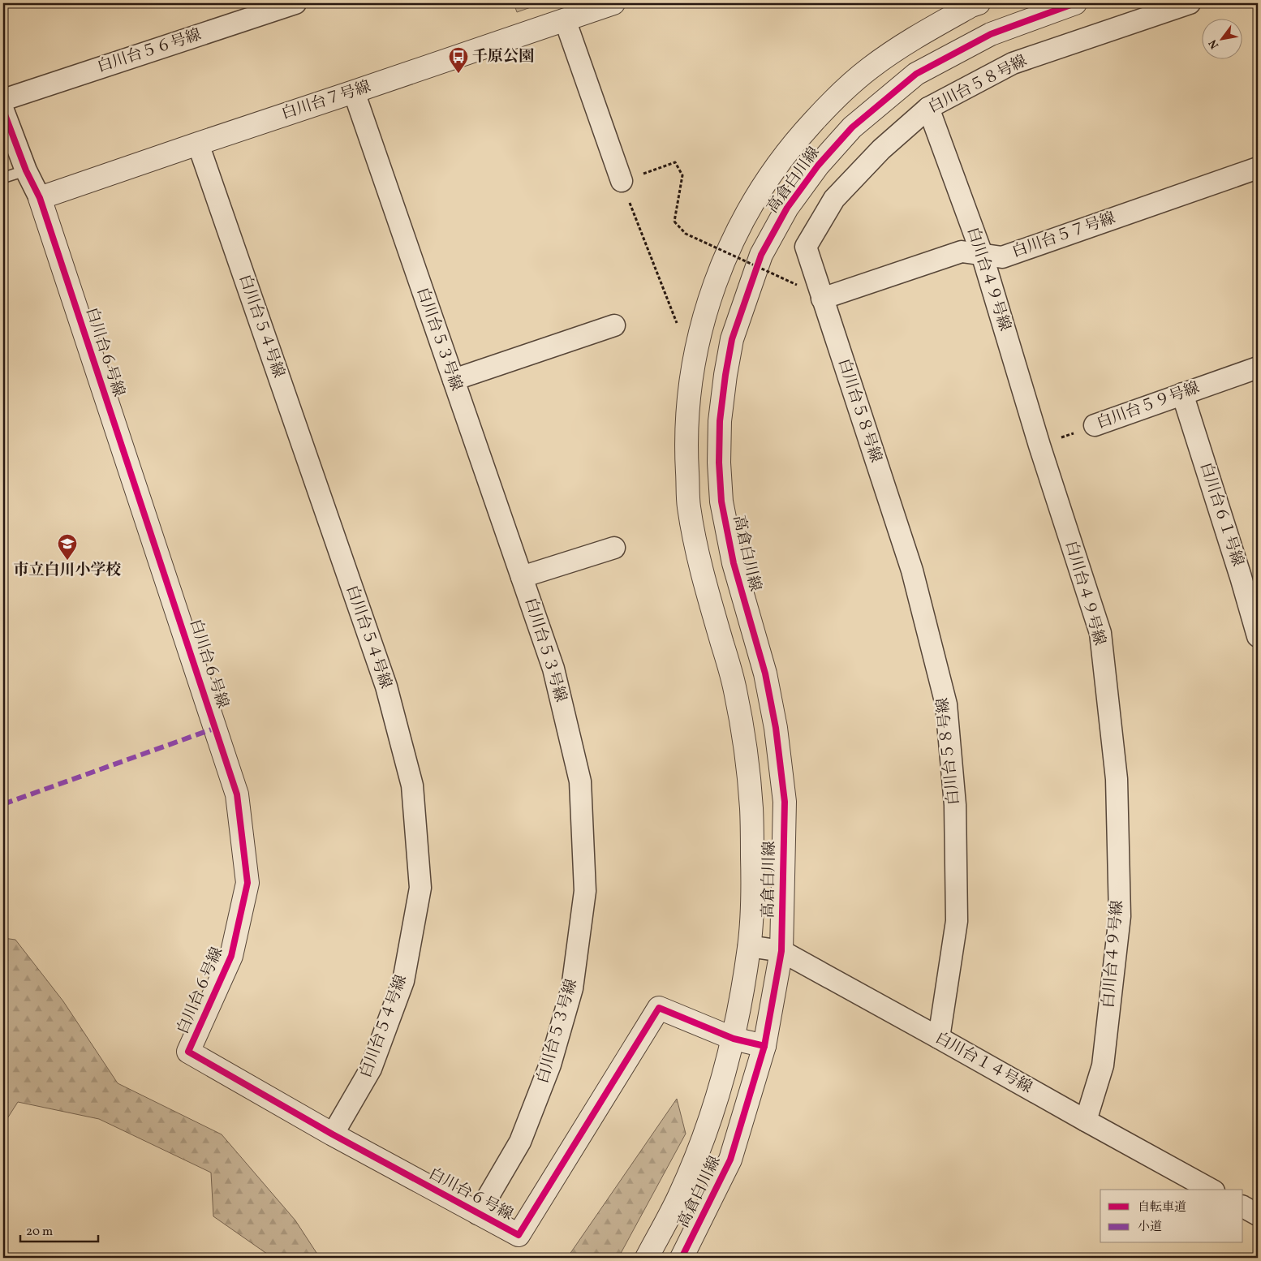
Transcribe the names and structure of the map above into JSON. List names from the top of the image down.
{
  "streets": {
    "street": [
      "白川台５６号線",
      "白川台５８号線",
      "白川台７号線",
      "高倉白川線",
      "白川台５７号線",
      "白川台４９号線",
      "白川台５４号線",
      "白川台５３号線",
      "白川台６号線",
      "白川台５９号線",
      "白川台６１号線",
      "白川台１４号線"
    ]
  },
  "crossings": [
    ["白川台５８号線", "白川台５７号線"],
    ["白川台５８号線", "白川台４９号線"],
    ["白川台５８号線", "白川台１４号線"],
    ["白川台７号線", "白川台５４号線"],
    ["白川台７号線", "白川台５３号線"],
    ["白川台７号線", "白川台６号線"],
    ["高倉白川線", "白川台６号線"],
    ["高倉白川線", "白川台１４号線"],
    ["白川台５７号線", "白川台４９号線"],
    ["白川台４９号線", "白川台５９号線"],
    ["白川台４９号線", "白川台１４号線"],
    ["白川台５４号線", "白川台６号線"],
    ["白川台５３号線", "白川台６号線"],
    ["白川台５９号線", "白川台６１号線"]
  ],
  "places": {
    "bus stop": ["千原公園"],
    "school or university": ["市立白川小学校"]
  },
  "legend": ["自転車道", "小道"],
  "scale_bar": "20 m",
  "north": "bottom left"
}
